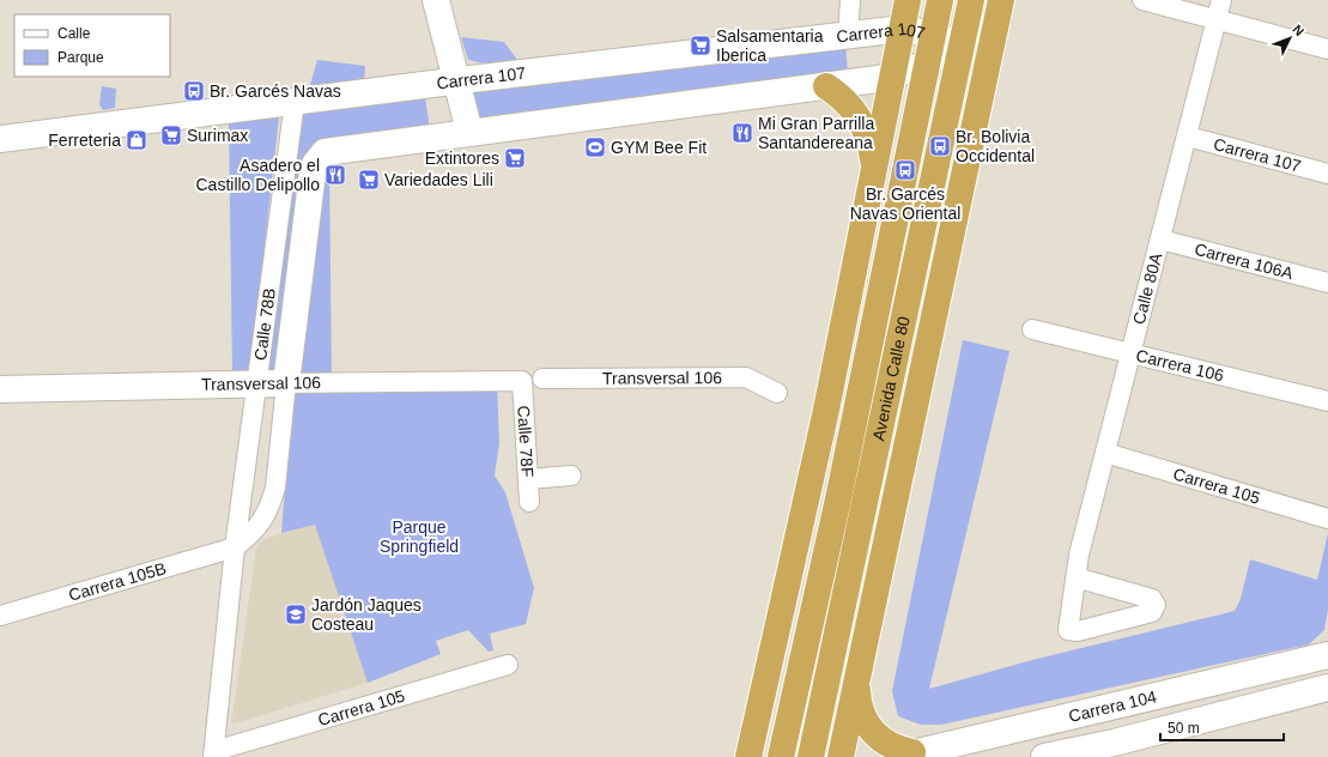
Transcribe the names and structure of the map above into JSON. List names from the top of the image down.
{
  "streets": {
    "highway": ["Avenida Calle 80"],
    "street": [
      "Carrera 107",
      "Carrera 106A",
      "Calle 80A",
      "Calle 78B",
      "Carrera 106",
      "Transversal 106",
      "Calle 78F",
      "Carrera 105",
      "Carrera 105B",
      "Carrera 104"
    ]
  },
  "crossings": [
    ["Carrera 107", "Calle 80A"],
    ["Carrera 107", "Calle 78B"],
    ["Carrera 107", "Avenida Calle 80"],
    ["Carrera 106A", "Calle 80A"],
    ["Calle 80A", "Carrera 106"],
    ["Calle 80A", "Carrera 105"],
    ["Calle 78B", "Transversal 106"],
    ["Calle 78B", "Carrera 105"],
    ["Calle 78B", "Carrera 105B"],
    ["Transversal 106", "Calle 78F"]
  ],
  "parks": ["Parque Springfield"],
  "places": {
    "supermarket": [
      "Salsamentaria Iberica",
      "Surimax",
      "Extintores",
      "Variedades Lili"
    ],
    "bus stop": ["Br. Garcés Navas", "Br. Bolivia Occidental", "Br. Garcés Navas Oriental"],
    "restaurant": ["Mi Gran Parrilla Santandereana", "Asadero el Castillo Delipollo"],
    "shop": ["Ferreteria"],
    "sports": ["GYM Bee Fit"],
    "school or university": ["Jardón Jaques Costeau"]
  },
  "legend": ["Calle", "Parque"],
  "scale_bar": "50 m",
  "north": "top right"
}
